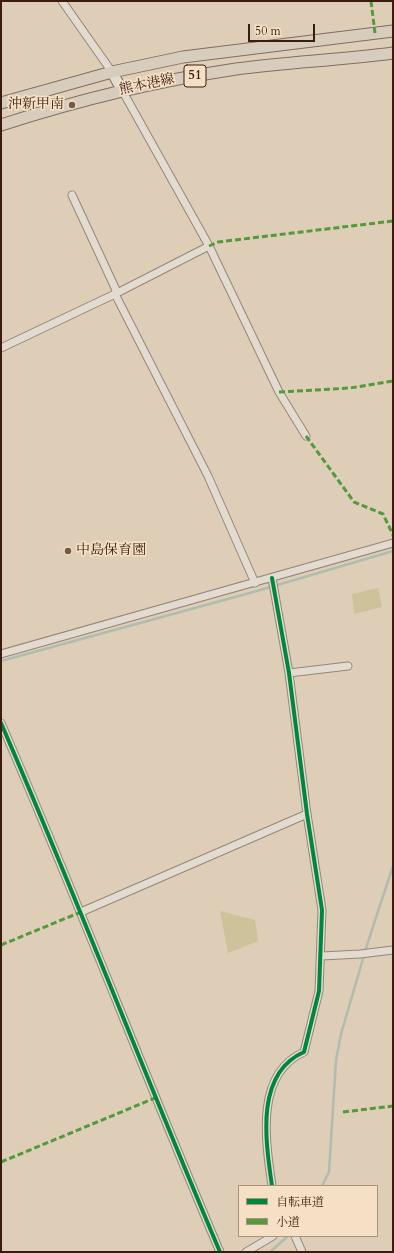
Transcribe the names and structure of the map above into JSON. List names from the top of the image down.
{
  "streets": {
    "main road": ["51", "熊本港線"]
  },
  "places": ["沖新甲南", "中島保育園"],
  "legend": ["自転車道", "小道"],
  "scale_bar": "50 m"
}
